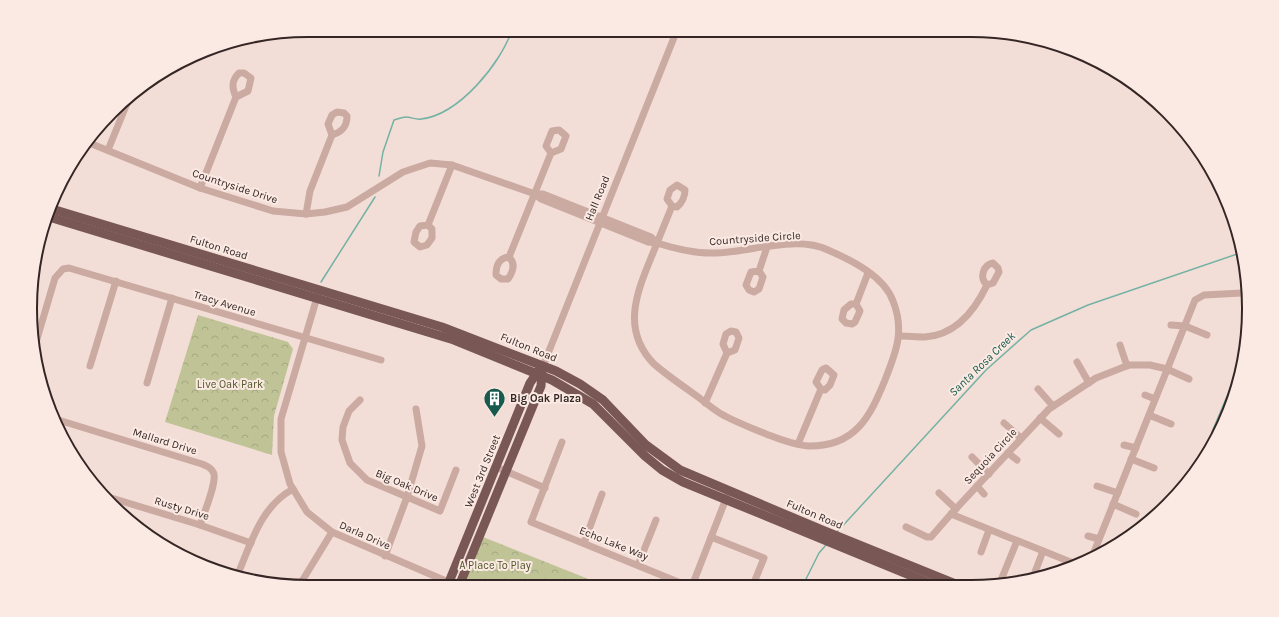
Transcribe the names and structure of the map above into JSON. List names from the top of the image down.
{
  "streets": {
    "main road": ["Fulton Road", "West 3rd Street"],
    "street": [
      "Countryside Drive",
      "Hall Road",
      "Countryside Circle",
      "Tracy Avenue",
      "Mallard Drive",
      "Sequoia Circle",
      "Big Oak Drive",
      "Rusty Drive",
      "Darla Drive",
      "Echo Lake Way"
    ]
  },
  "crossings": [
    ["Countryside Drive", "Hall Road"],
    ["Countryside Drive", "Countryside Circle"],
    ["Hall Road", "Fulton Road"],
    ["Hall Road", "West 3rd Street"],
    ["Fulton Road", "West 3rd Street"],
    ["Fulton Road", "Darla Drive"],
    ["Tracy Avenue", "Darla Drive"],
    ["Mallard Drive", "Rusty Drive"]
  ],
  "water": ["Santa Rosa Creek"],
  "parks": ["Live Oak Park", "A Place To Play"],
  "places": {
    "building": ["Big Oak Plaza"]
  }
}
